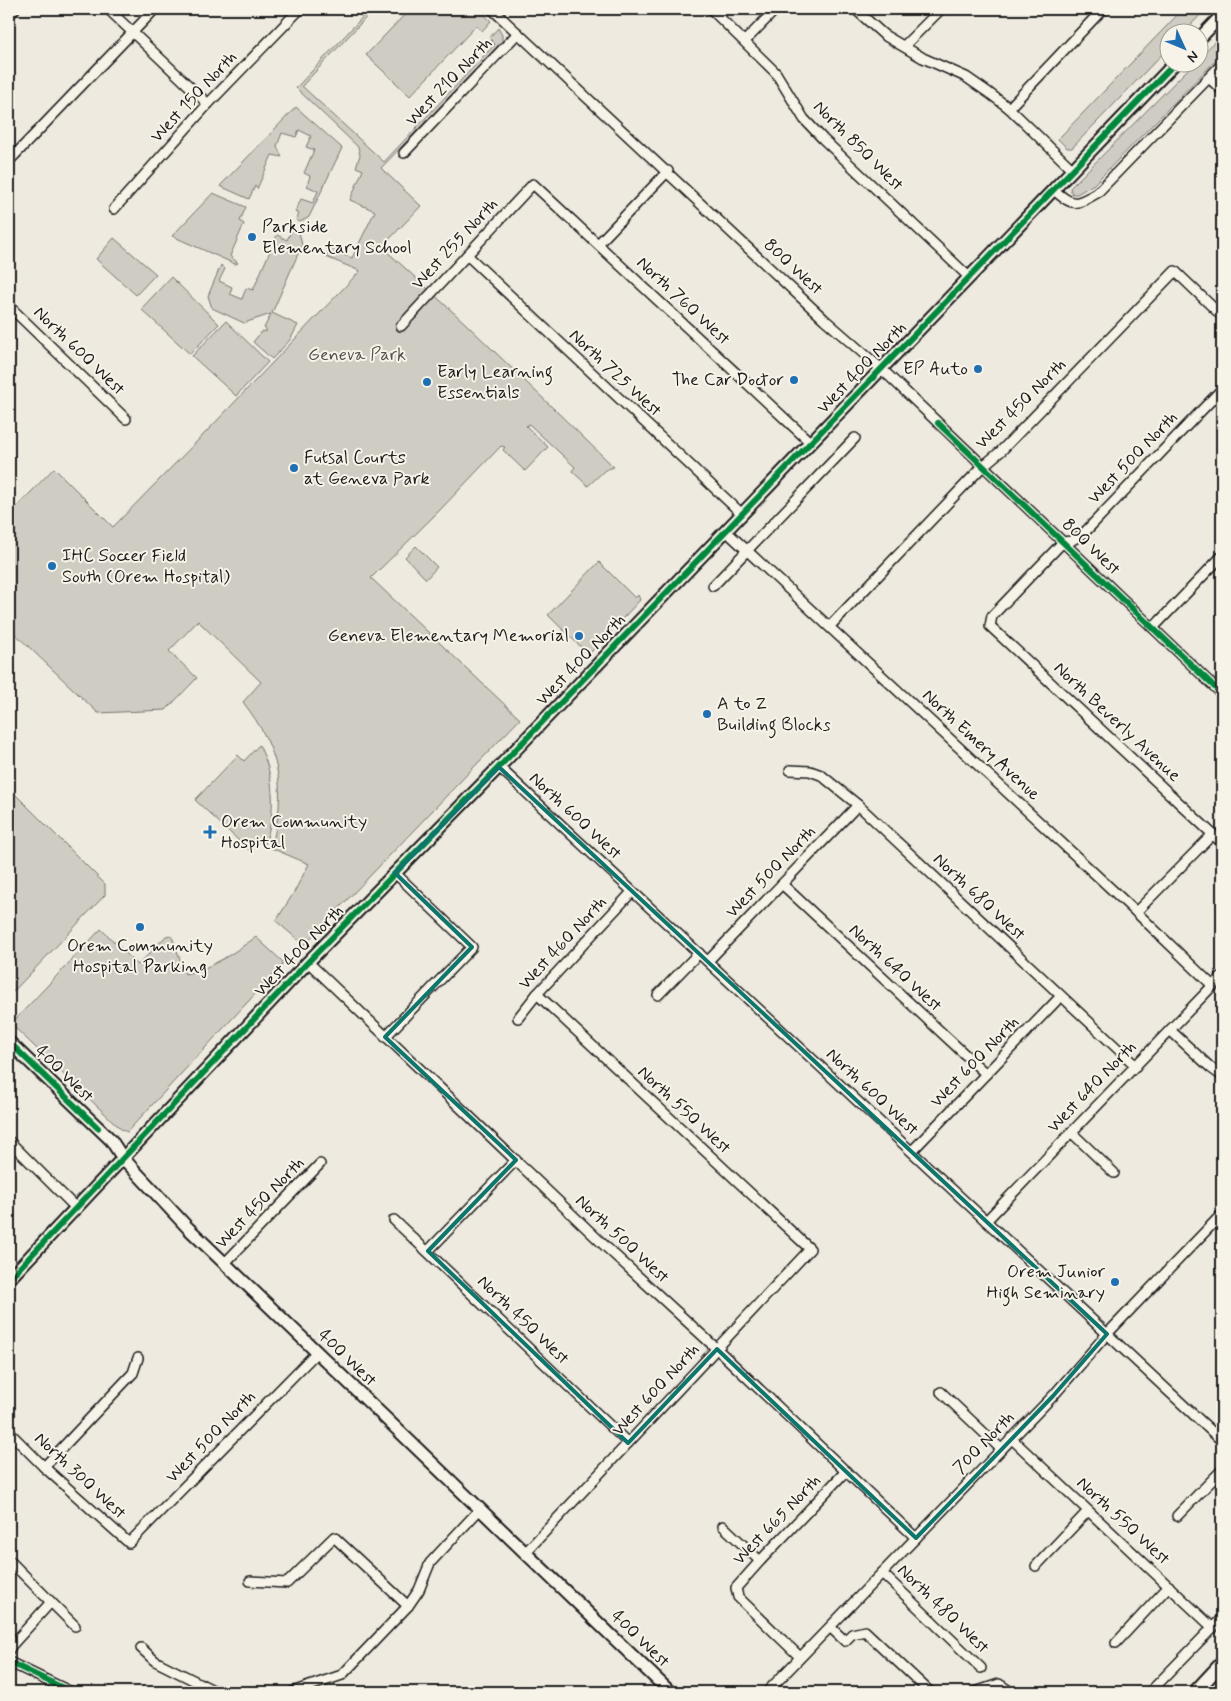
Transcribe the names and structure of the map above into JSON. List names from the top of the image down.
{
  "streets": {
    "main road": ["West 400 North", "400 West"],
    "street": [
      "West 210 North",
      "West 150 North",
      "North 850 West",
      "West 255 North",
      "800 West",
      "North 760 West",
      "North 600 West",
      "North 725 West",
      "West 450 North",
      "West 500 North",
      "North Beverly Avenue",
      "North Emery Avenue",
      "North 680 West",
      "West 460 North",
      "North 640 West",
      "West 600 North",
      "West 640 North",
      "North 550 West",
      "North 500 West",
      "North 450 West",
      "700 North",
      "North 300 West",
      "West 665 North",
      "North 480 West"
    ]
  },
  "crossings": [
    ["West 210 North", "800 West"],
    ["North 850 West", "West 400 North"],
    ["West 255 North", "North 760 West"],
    ["West 255 North", "North 725 West"],
    ["800 West", "West 400 North"],
    ["800 West", "West 450 North"],
    ["800 West", "West 500 North"],
    ["800 West", "North Beverly Avenue"],
    ["North 760 West", "West 400 North"],
    ["North 600 West", "West 400 North"],
    ["North 600 West", "West 500 North"],
    ["North 600 West", "West 460 North"],
    ["North 600 West", "West 600 North"],
    ["North 600 West", "West 640 North"],
    ["North 600 West", "700 North"],
    ["West 400 North", "North 725 West"],
    ["West 400 North", "North Emery Avenue"],
    ["West 400 North", "400 West"],
    ["West 400 North", "North 500 West"],
    ["West 450 North", "North Emery Avenue"],
    ["West 450 North", "400 West"],
    ["West 500 North", "North Beverly Avenue"],
    ["West 500 North", "North 680 West"],
    ["West 500 North", "North 640 West"],
    ["West 500 North", "400 West"],
    ["West 500 North", "North 300 West"],
    ["North Emery Avenue", "West 640 North"],
    ["North 680 West", "West 600 North"],
    ["North 680 West", "West 640 North"],
    ["West 460 North", "North 550 West"],
    ["North 640 West", "West 600 North"],
    ["West 600 North", "400 West"],
    ["West 600 North", "North 550 West"],
    ["West 600 North", "North 500 West"],
    ["West 600 North", "North 450 West"],
    ["North 550 West", "700 North"],
    ["North 500 West", "700 North"],
    ["North 500 West", "West 665 North"],
    ["700 North", "West 665 North"],
    ["700 North", "North 480 West"]
  ],
  "parks": ["Geneva Park"],
  "places": {
    "other": [
      "Parkside Elementary School",
      "EP Auto",
      "The Car Doctor",
      "Early Learning Essentials",
      "Futsal Courts at Geneva Park",
      "IHC Soccer Field South (Orem Hospital)",
      "Geneva Elementary Memorial",
      "A to Z Building Blocks",
      "Orem Community Hospital Parking",
      "Orem Junior High Seminary"
    ],
    "health": ["Orem Community Hospital"]
  },
  "north": "bottom right"
}
